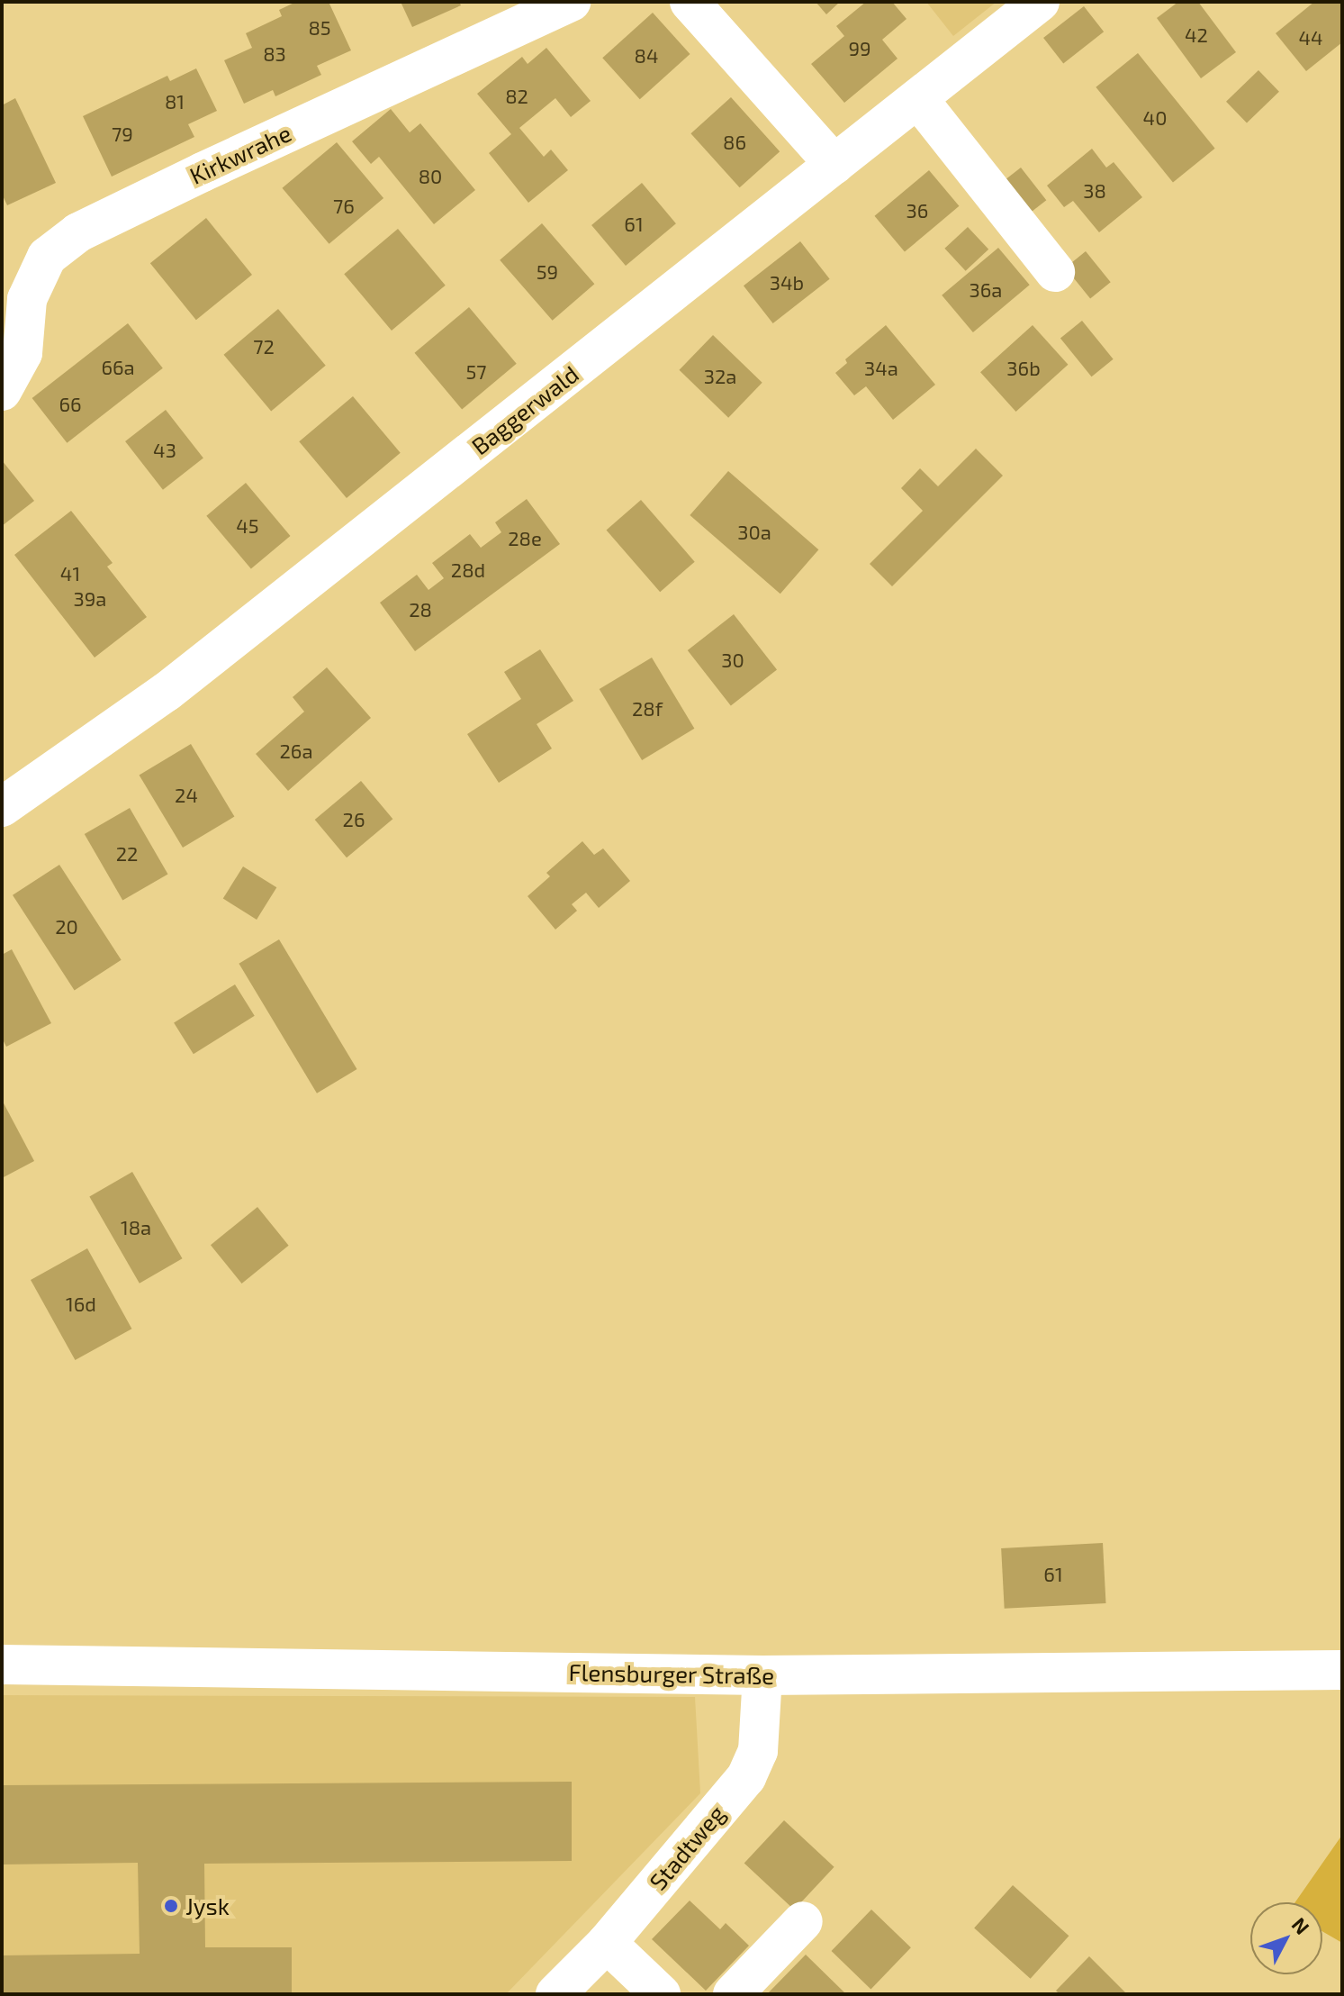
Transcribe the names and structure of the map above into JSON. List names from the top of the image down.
{
  "streets": {
    "street": [
      "Kirkwrahe",
      "Baggerwald",
      "Flensburger Straße",
      "Stadtweg"
    ]
  },
  "crossings": [
    ["Flensburger Straße", "Stadtweg"]
  ],
  "places": ["Jysk"],
  "house_numbers": [
    "85",
    "42",
    "44",
    "99",
    "83",
    "84",
    "82",
    "81",
    "40",
    "79",
    "86",
    "80",
    "38",
    "76",
    "36",
    "61",
    "59",
    "34b",
    "36a",
    "72",
    "66a",
    "34a",
    "36b",
    "57",
    "32a",
    "66",
    "43",
    "45",
    "30a",
    "28e",
    "28d",
    "41",
    "39a",
    "28",
    "30",
    "28f",
    "26a",
    "24",
    "26",
    "22",
    "20",
    "18a",
    "16d",
    "61"
  ],
  "north": "top right"
}
